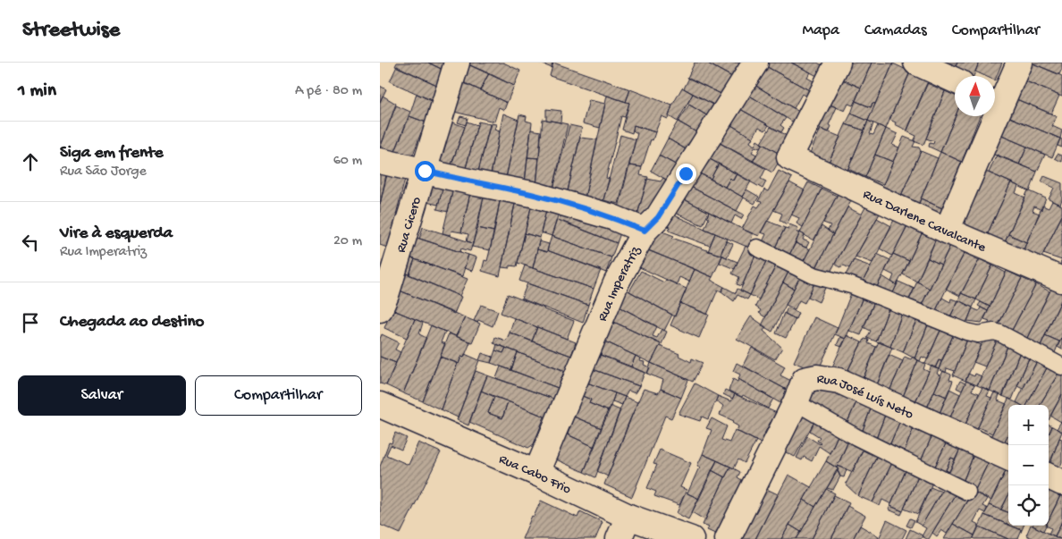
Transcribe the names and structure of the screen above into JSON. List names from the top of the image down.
{
  "streets": {
    "street": [
      "Rua Darlene Cavalcante",
      "Rua Cicero",
      "Rua Imperatriz",
      "Rua José Luís Neto",
      "Rua Cabo Frio"
    ]
  },
  "crossings": [
    ["Rua Imperatriz", "Rua Cabo Frio"]
  ],
  "north": "top",
  "page": {
    "header": "Streetwise",
    "nav": ["Mapa", "Camadas", "Compartilhar"],
    "heading": ["1 min", "A pé · 80 m"],
    "list": [
      ["Siga em frente", "Rua São Jorge", "60 m"],
      ["Vire à esquerda", "Rua Imperatriz", "20 m"],
      "Chegada ao destino"
    ],
    "buttons": ["Salvar", "Compartilhar"],
    "map_buttons": ["+", "−"]
  }
}
